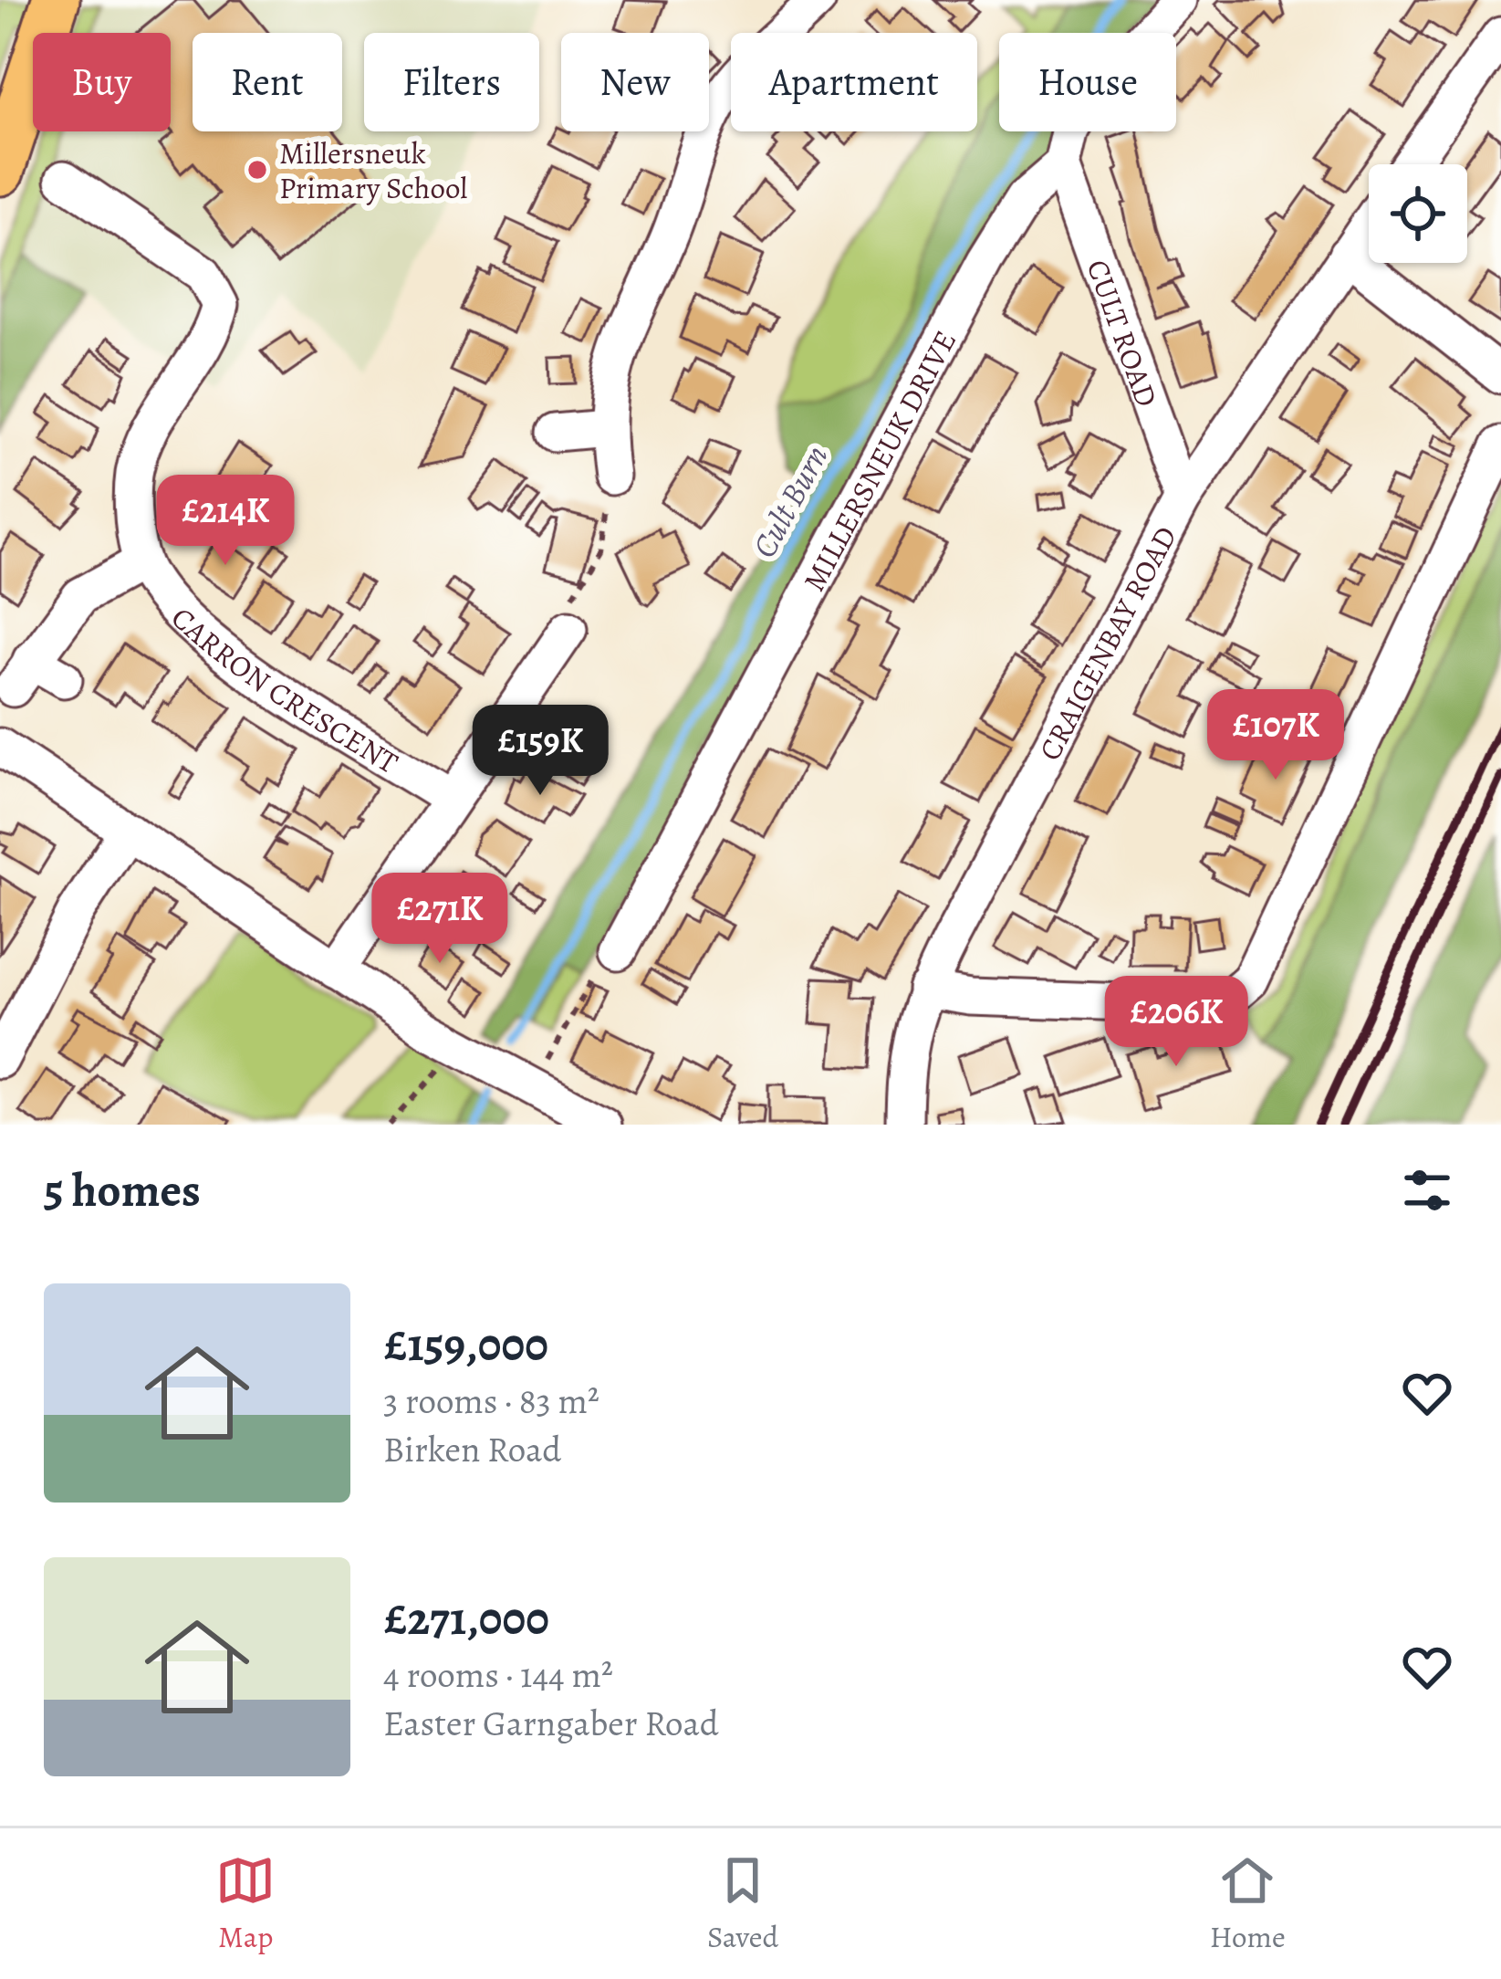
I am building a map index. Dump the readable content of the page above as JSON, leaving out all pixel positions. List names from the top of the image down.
{
  "streets": {
    "street": [
      "CULT ROAD",
      "MILLERSNEUK DRIVE",
      "CRAIGENBAY ROAD",
      "CARRON CRESCENT"
    ]
  },
  "crossings": [
    ["CULT ROAD", "MILLERSNEUK DRIVE"],
    ["CULT ROAD", "CRAIGENBAY ROAD"]
  ],
  "water": ["Cult Burn"],
  "places": ["Millersneuk Primary School"],
  "page": {
    "chip": [
      "Buy",
      "Rent",
      "Filters",
      "New",
      "Apartment",
      "House"
    ],
    "price": [
      "£214K",
      "£107K",
      "£159K",
      "£271K",
      "£206K"
    ],
    "heading": "5 homes",
    "list": [
      {
        "name": "£159,000",
        "note": "3 rooms · 83 m² · Birken Road"
      },
      {
        "name": "£271,000",
        "note": "4 rooms · 144 m² · Easter Garngaber Road"
      }
    ],
    "tabs": ["Map", "Saved", "Home"]
  }
}
